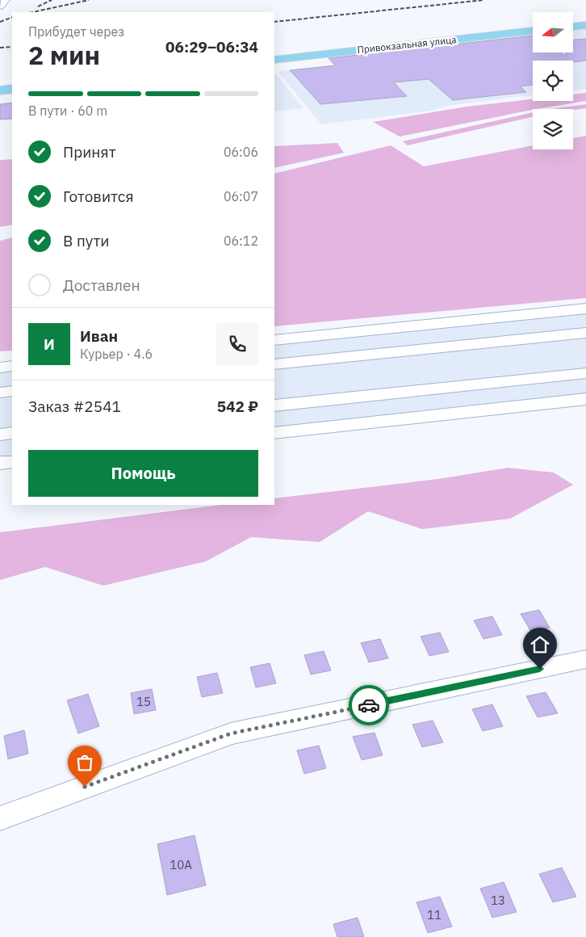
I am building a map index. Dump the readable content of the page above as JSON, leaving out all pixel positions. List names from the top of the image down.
{
  "streets": {
    "main road": ["Привокзальная улица"]
  },
  "house_numbers": [
    "15",
    "10А",
    "13",
    "11"
  ],
  "north": "left",
  "page": {
    "heading": ["2 мин", "Прибудет через", "06:29–06:34"],
    "panel": [
      "Иван",
      "Курьер · 4.6",
      "Заказ #2541",
      "542 ₽"
    ],
    "bar": "В пути · 60 m",
    "list": [
      ["Принят", "06:06"],
      ["Готовится", "06:07"],
      ["В пути", "06:12"],
      "Доставлен"
    ],
    "round": "И",
    "buttons": "Помощь"
  }
}
